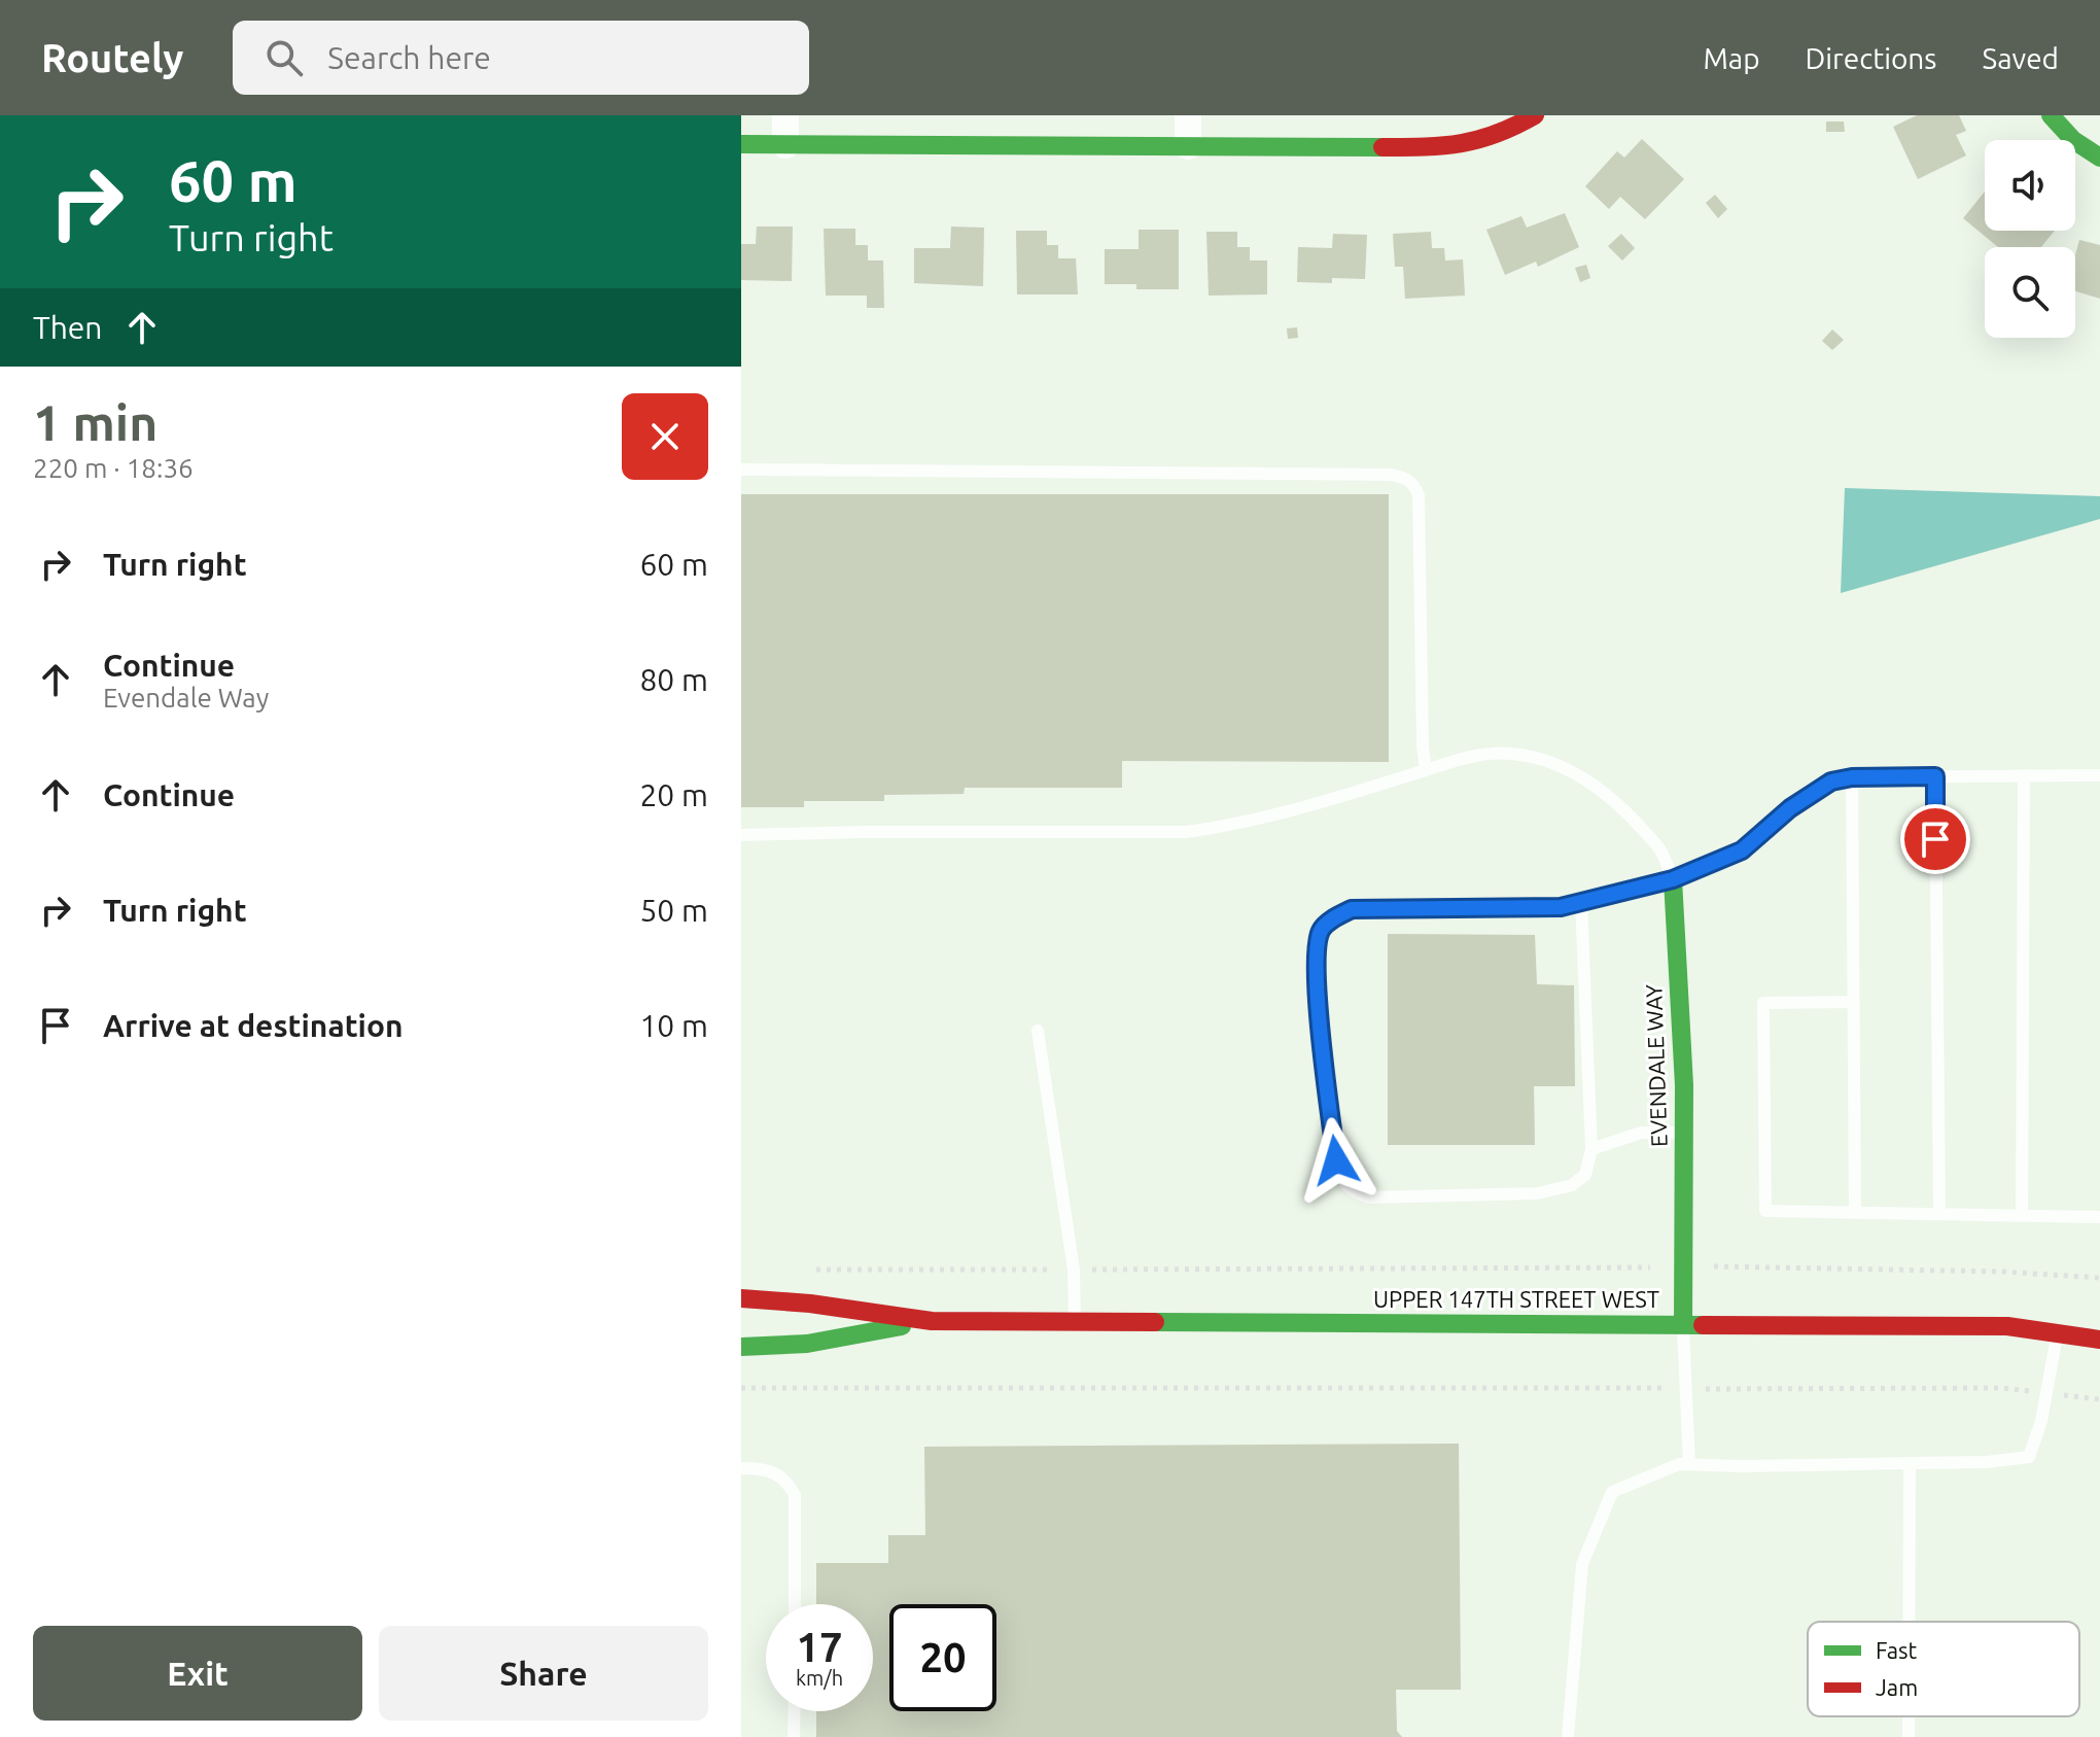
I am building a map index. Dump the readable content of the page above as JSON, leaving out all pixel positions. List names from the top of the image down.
{
  "streets": {
    "street": ["EVENDALE WAY", "UPPER 147TH STREET WEST"]
  },
  "crossings": [
    ["EVENDALE WAY", "UPPER 147TH STREET WEST"]
  ],
  "legend": ["Fast", "Jam"],
  "page": {
    "header": "Routely",
    "search": "Search here",
    "nav": ["Map", "Directions", "Saved"],
    "turn": ["60 m", "Turn right"],
    "then": "Then",
    "heading": ["1 min", "220 m · 18:36"],
    "list": [
      {
        "name": "Turn right",
        "value": "60 m"
      },
      {
        "name": "Continue",
        "note": "Evendale Way",
        "value": "80 m"
      },
      {
        "name": "Continue",
        "value": "20 m"
      },
      {
        "name": "Turn right",
        "value": "50 m"
      },
      {
        "name": "Arrive at destination",
        "value": "10 m"
      }
    ],
    "speed": "17 km/h",
    "limit": "20",
    "buttons": ["Exit", "Share"]
  }
}
